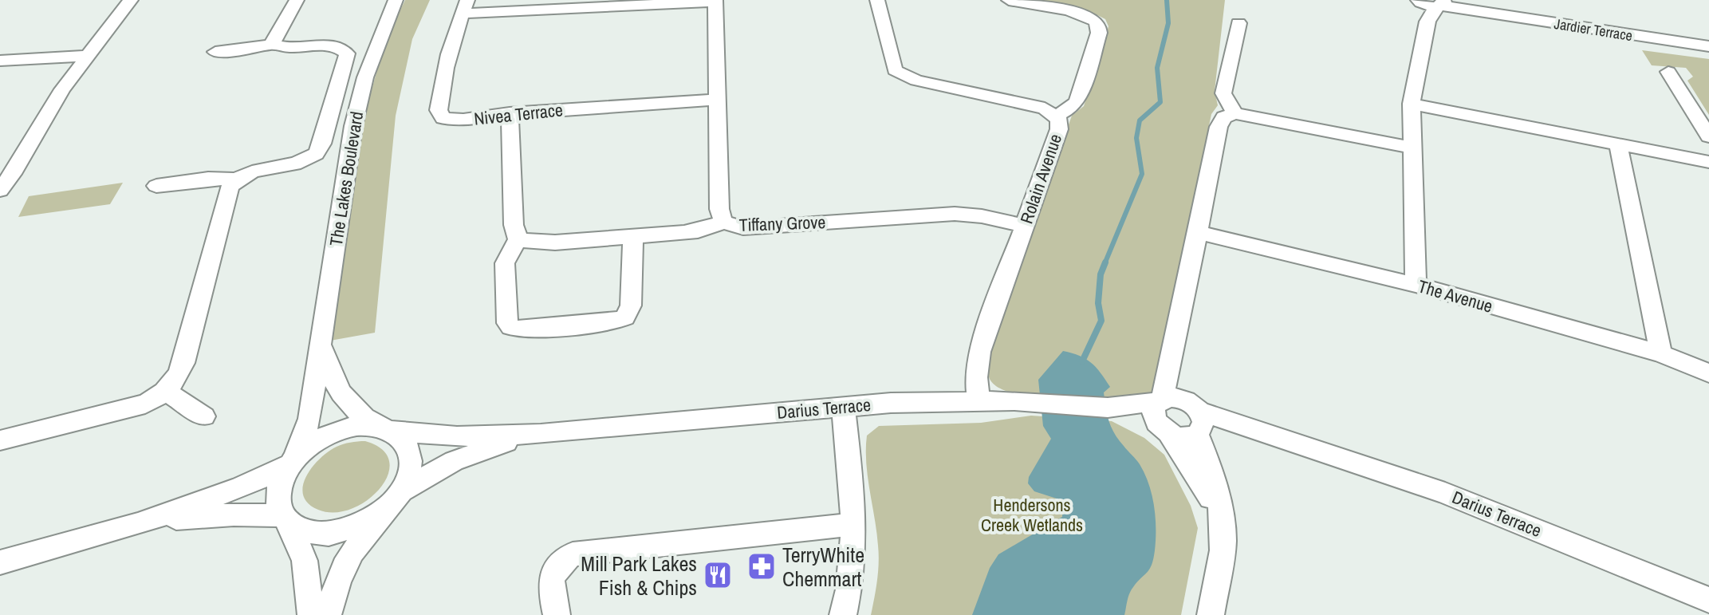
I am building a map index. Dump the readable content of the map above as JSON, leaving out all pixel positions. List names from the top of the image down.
{
  "streets": {
    "street": [
      "Jardier Terrace",
      "Nivea Terrace",
      "The Lakes Boulevard",
      "Rolain Avenue",
      "Tiffany Grove",
      "The Avenue",
      "Darius Terrace"
    ]
  },
  "crossings": [
    ["Nivea Terrace", "Tiffany Grove"],
    ["The Lakes Boulevard", "Darius Terrace"],
    ["Rolain Avenue", "Tiffany Grove"],
    ["Rolain Avenue", "Darius Terrace"]
  ],
  "parks": ["Hendersons Creek Wetlands"],
  "places": {
    "pharmacy": ["TerryWhite Chemmart"],
    "restaurant": ["Mill Park Lakes Fish & Chips"]
  }
}
